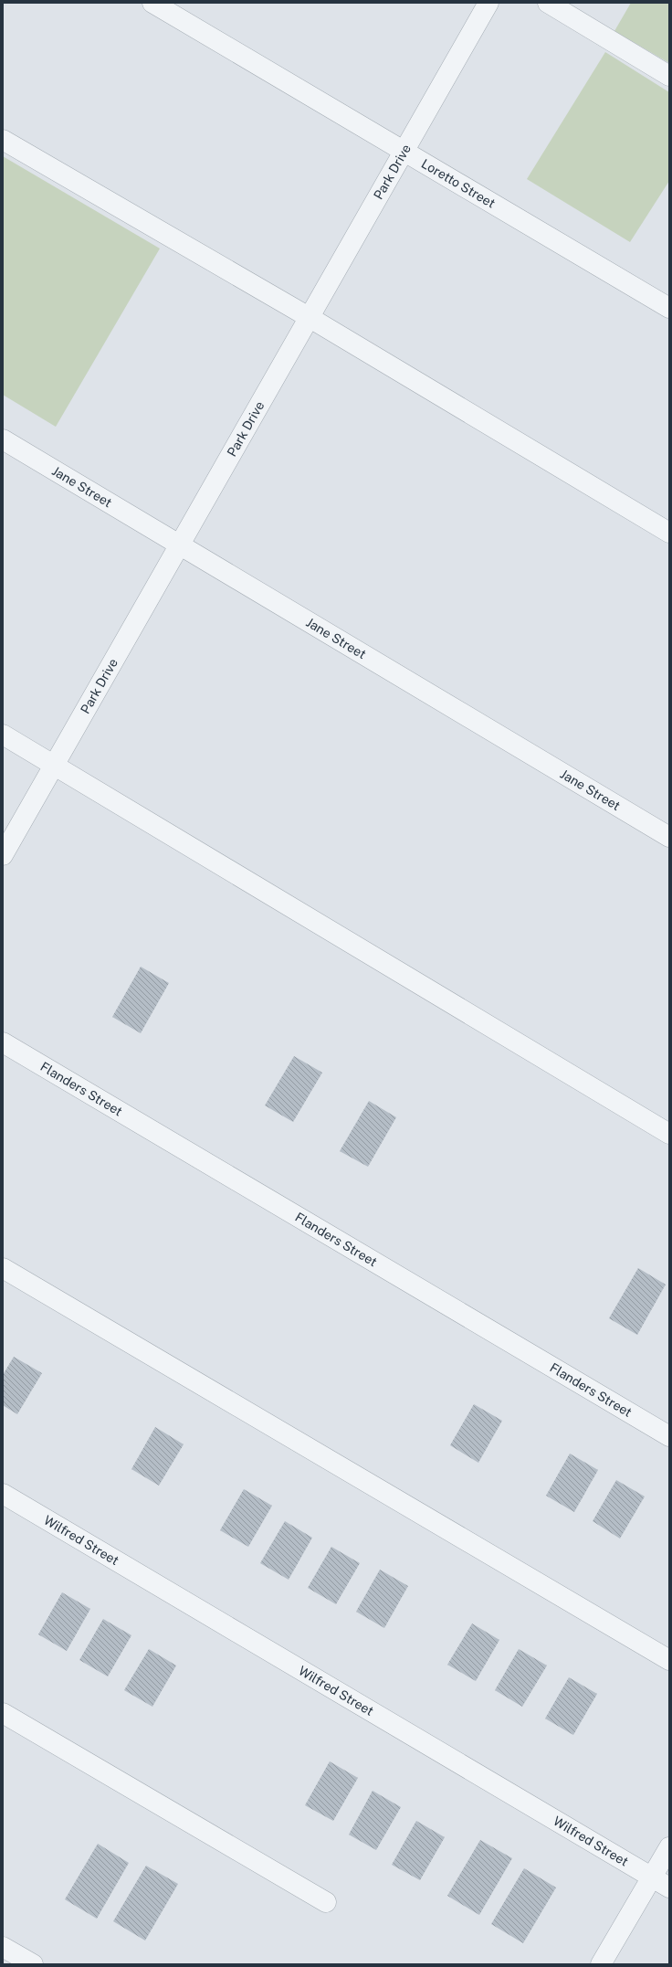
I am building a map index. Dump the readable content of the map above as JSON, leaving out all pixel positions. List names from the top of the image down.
{
  "streets": {
    "street": [
      "Park Drive",
      "Loretto Street",
      "Jane Street",
      "Flanders Street",
      "Wilfred Street"
    ]
  },
  "crossings": [
    ["Park Drive", "Loretto Street"],
    ["Park Drive", "Jane Street"]
  ]
}
